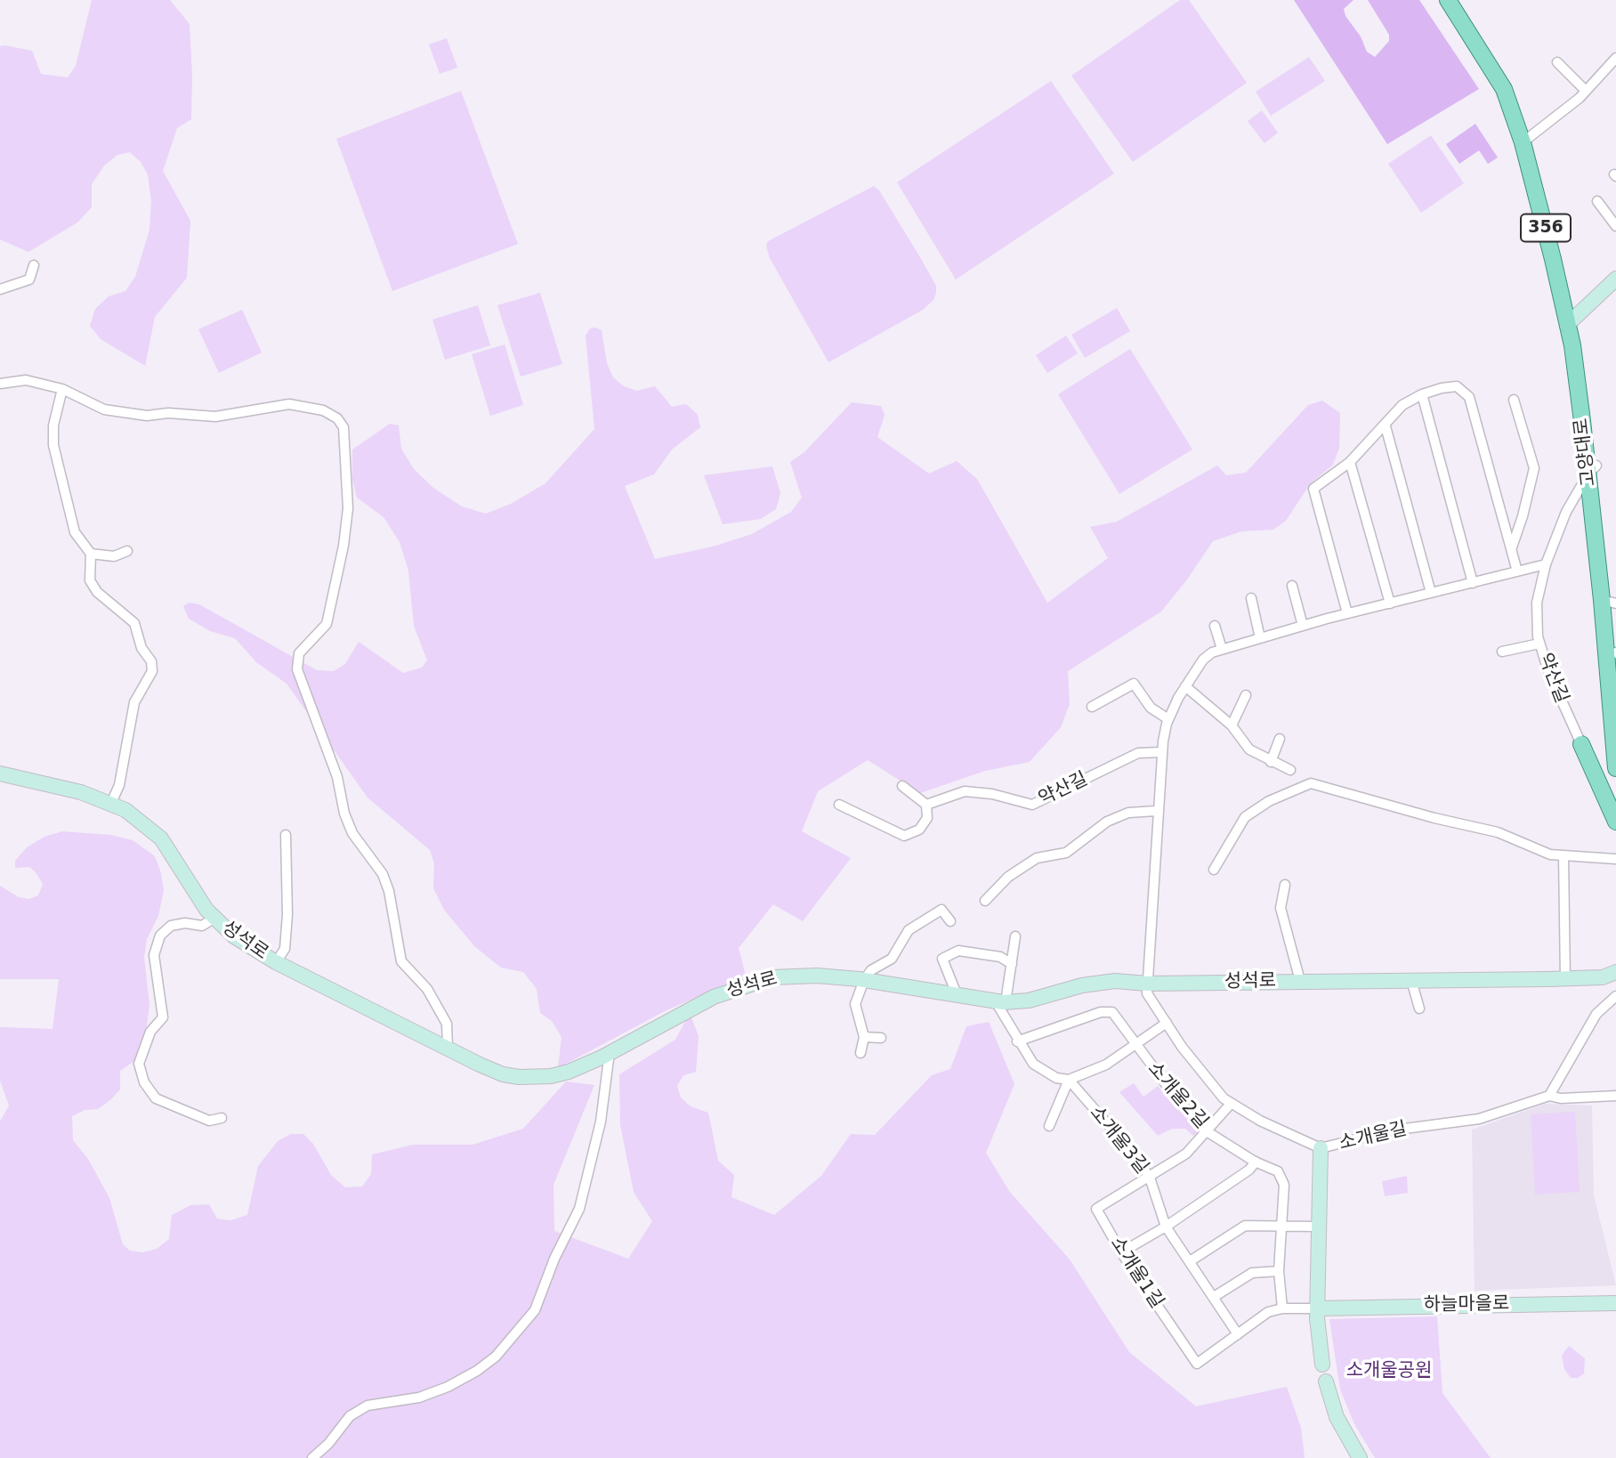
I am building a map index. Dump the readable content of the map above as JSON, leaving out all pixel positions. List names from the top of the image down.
{
  "streets": {
    "main road": ["356", "고양대로"],
    "street": [
      "약산길",
      "성석로",
      "소개울2길",
      "소개울길",
      "소개울3길",
      "소개울1길",
      "하늘마을로"
    ]
  },
  "crossings": [
    ["고양대로", "약산길"],
    ["성석로", "소개울길"],
    ["성석로", "소개울3길"],
    ["소개울2길", "소개울3길"],
    ["소개울2길", "소개울1길"],
    ["소개울길", "소개울1길"],
    ["소개울3길", "소개울1길"],
    ["소개울1길", "하늘마을로"]
  ],
  "parks": ["소개울공원"]
}
